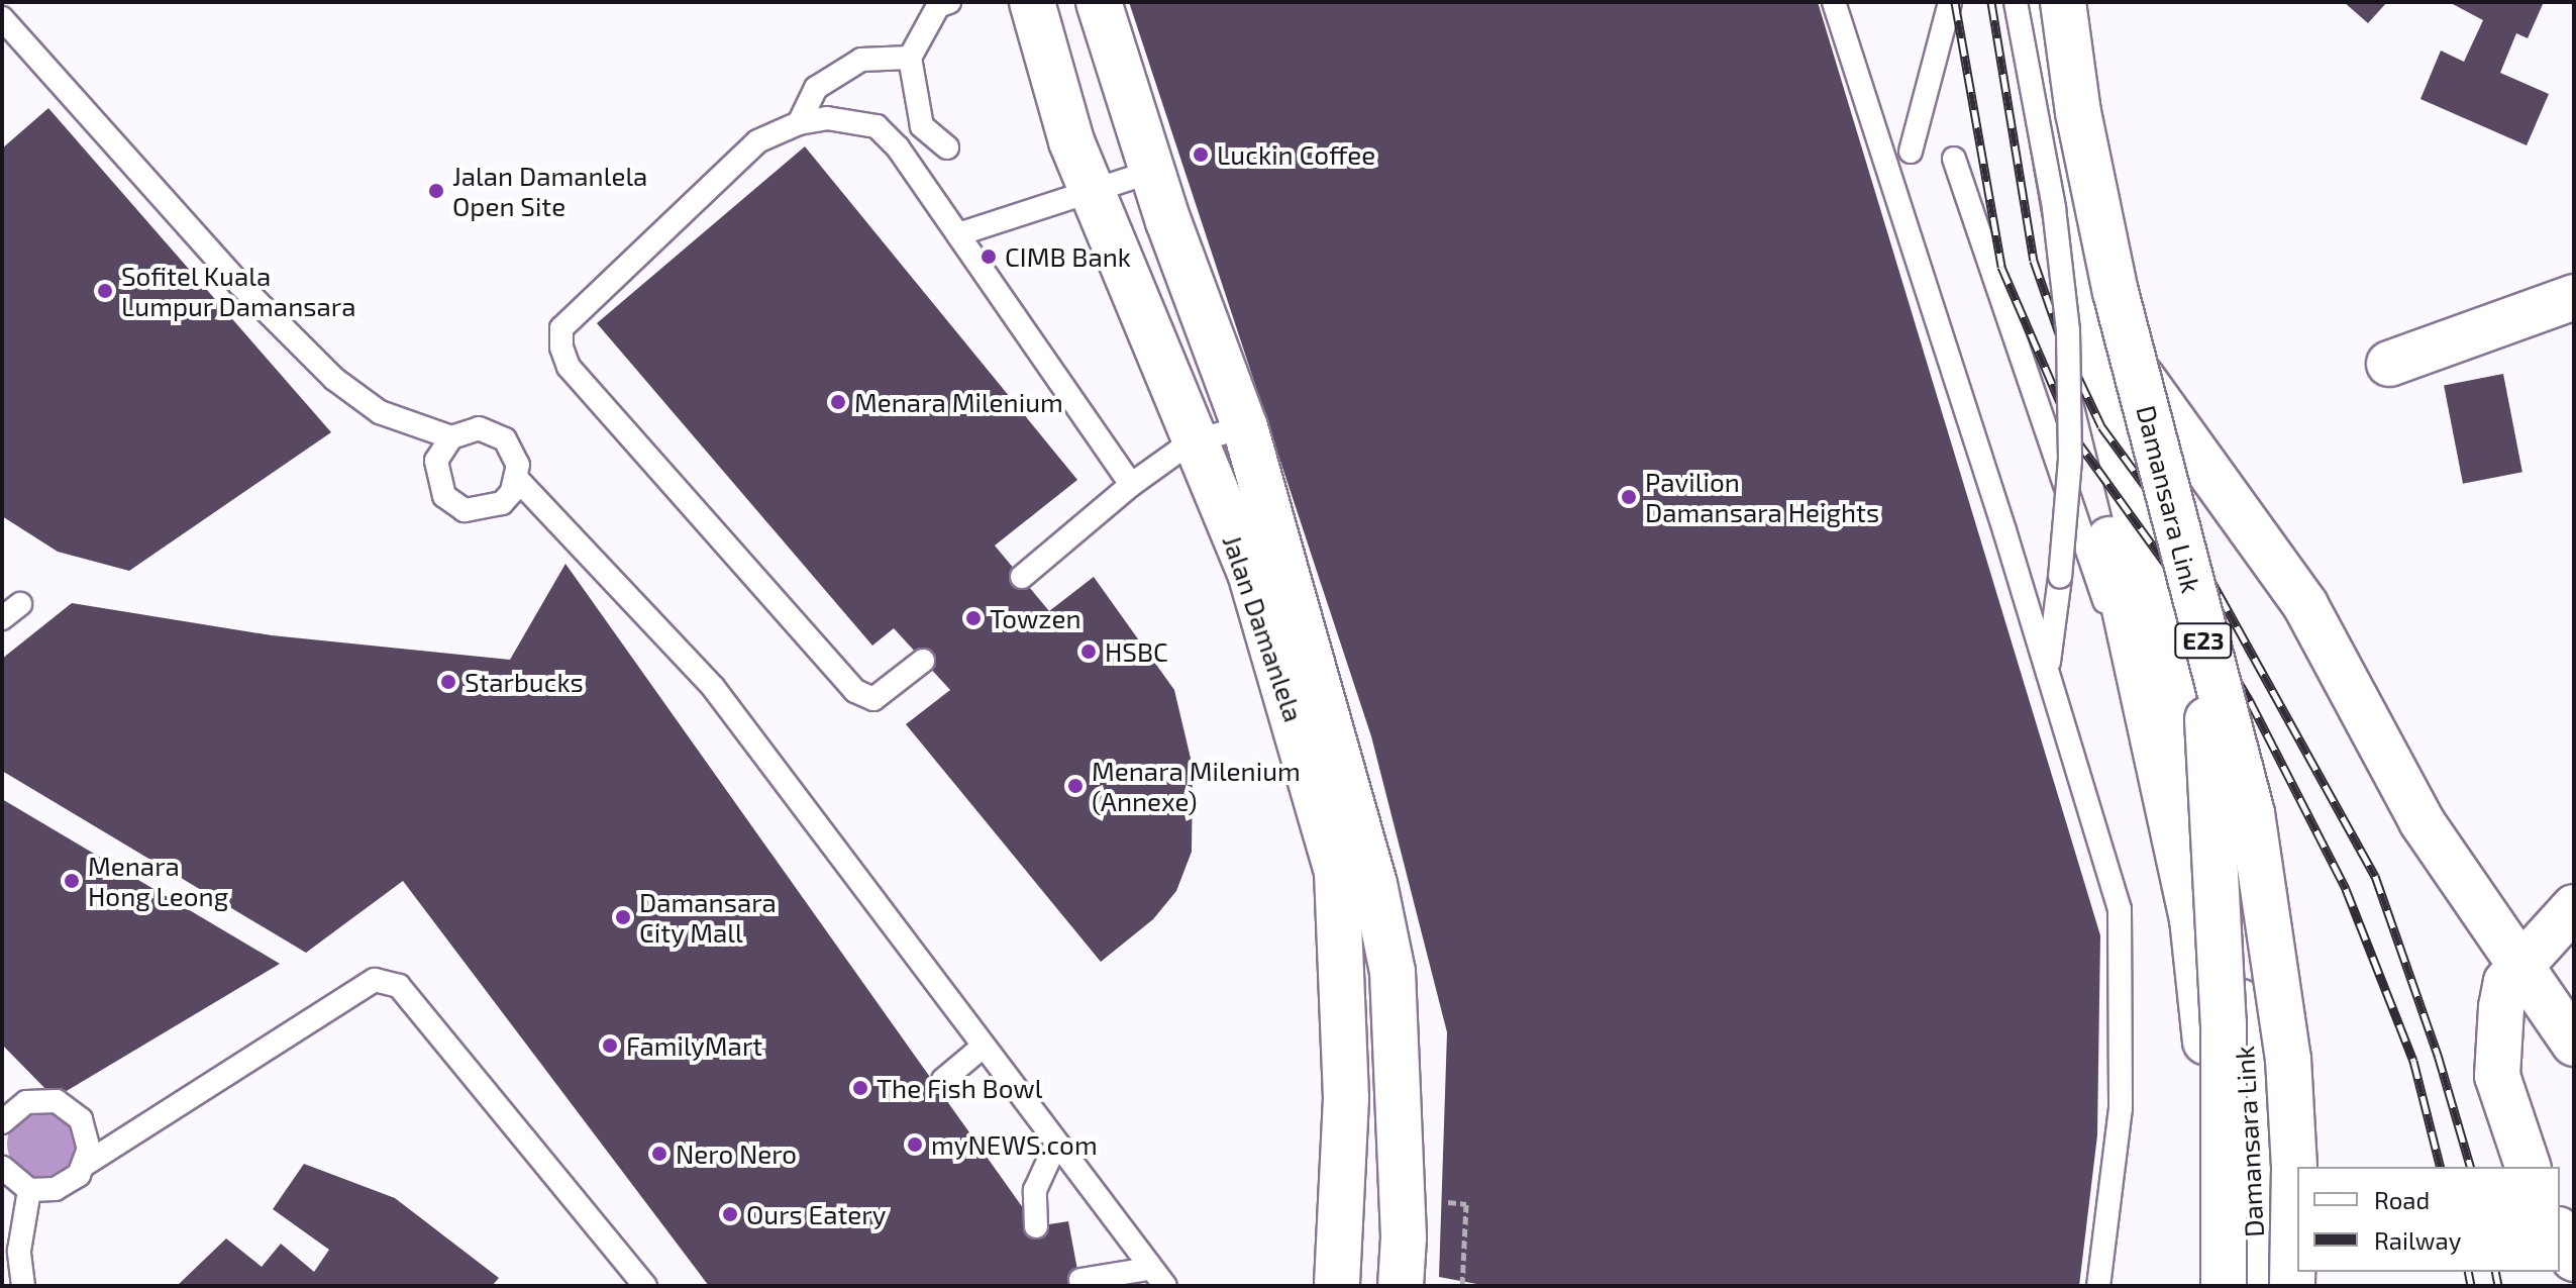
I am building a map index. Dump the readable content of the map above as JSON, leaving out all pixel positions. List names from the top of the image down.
{
  "streets": {
    "main road": ["Damansara Link", "Jalan Damanlela", "E23"]
  },
  "places": [
    "Luckin Coffee",
    "Jalan Damanlela Open Site",
    "CIMB Bank",
    "Sofitel Kuala Lumpur Damansara",
    "Menara Milenium",
    "Pavilion Damansara Heights",
    "Towzen",
    "HSBC",
    "Starbucks",
    "Menara Milenium (Annexe)",
    "Menara Hong Leong",
    "Damansara City Mall",
    "FamilyMart",
    "The Fish Bowl",
    "myNEWS.com",
    "Nero Nero",
    "Ours Eatery"
  ],
  "legend": ["Road", "Railway"]
}
